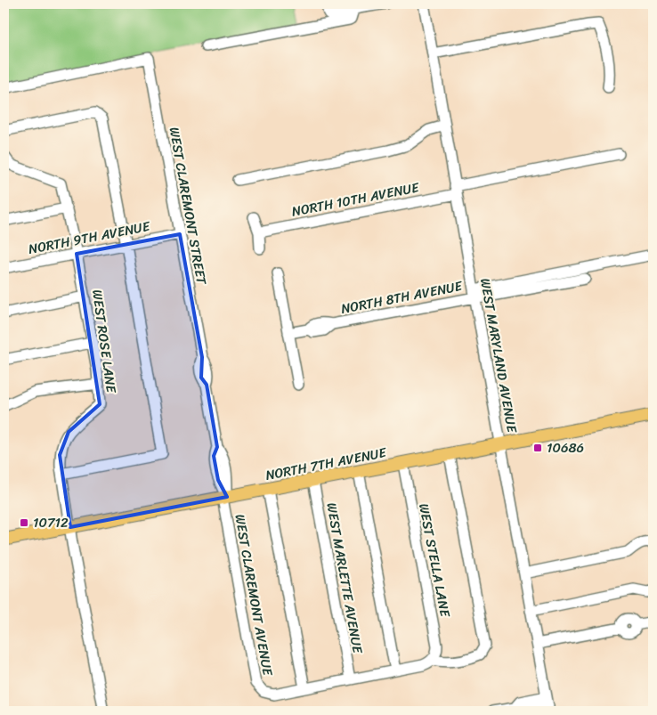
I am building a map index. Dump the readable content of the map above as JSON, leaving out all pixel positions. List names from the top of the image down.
{
  "streets": {
    "main road": ["NORTH 7TH AVENUE"],
    "street": [
      "NORTH 10TH AVENUE",
      "WEST CLAREMONT STREET",
      "NORTH 9TH AVENUE",
      "NORTH 8TH AVENUE",
      "WEST ROSE LANE",
      "WEST MARYLAND AVENUE",
      "WEST STELLA LANE",
      "WEST MARLETTE AVENUE",
      "WEST CLAREMONT AVENUE"
    ]
  },
  "crossings": [
    ["NORTH 10TH AVENUE", "WEST MARYLAND AVENUE"],
    ["WEST CLAREMONT STREET", "NORTH 9TH AVENUE"],
    ["WEST CLAREMONT STREET", "NORTH 7TH AVENUE"],
    ["WEST CLAREMONT STREET", "WEST CLAREMONT AVENUE"],
    ["NORTH 9TH AVENUE", "WEST ROSE LANE"],
    ["NORTH 8TH AVENUE", "WEST MARYLAND AVENUE"],
    ["WEST ROSE LANE", "NORTH 7TH AVENUE"],
    ["WEST MARYLAND AVENUE", "NORTH 7TH AVENUE"],
    ["NORTH 7TH AVENUE", "WEST STELLA LANE"],
    ["NORTH 7TH AVENUE", "WEST MARLETTE AVENUE"],
    ["NORTH 7TH AVENUE", "WEST CLAREMONT AVENUE"]
  ],
  "places": {
    "transit": ["10686", "10712"]
  }
}
